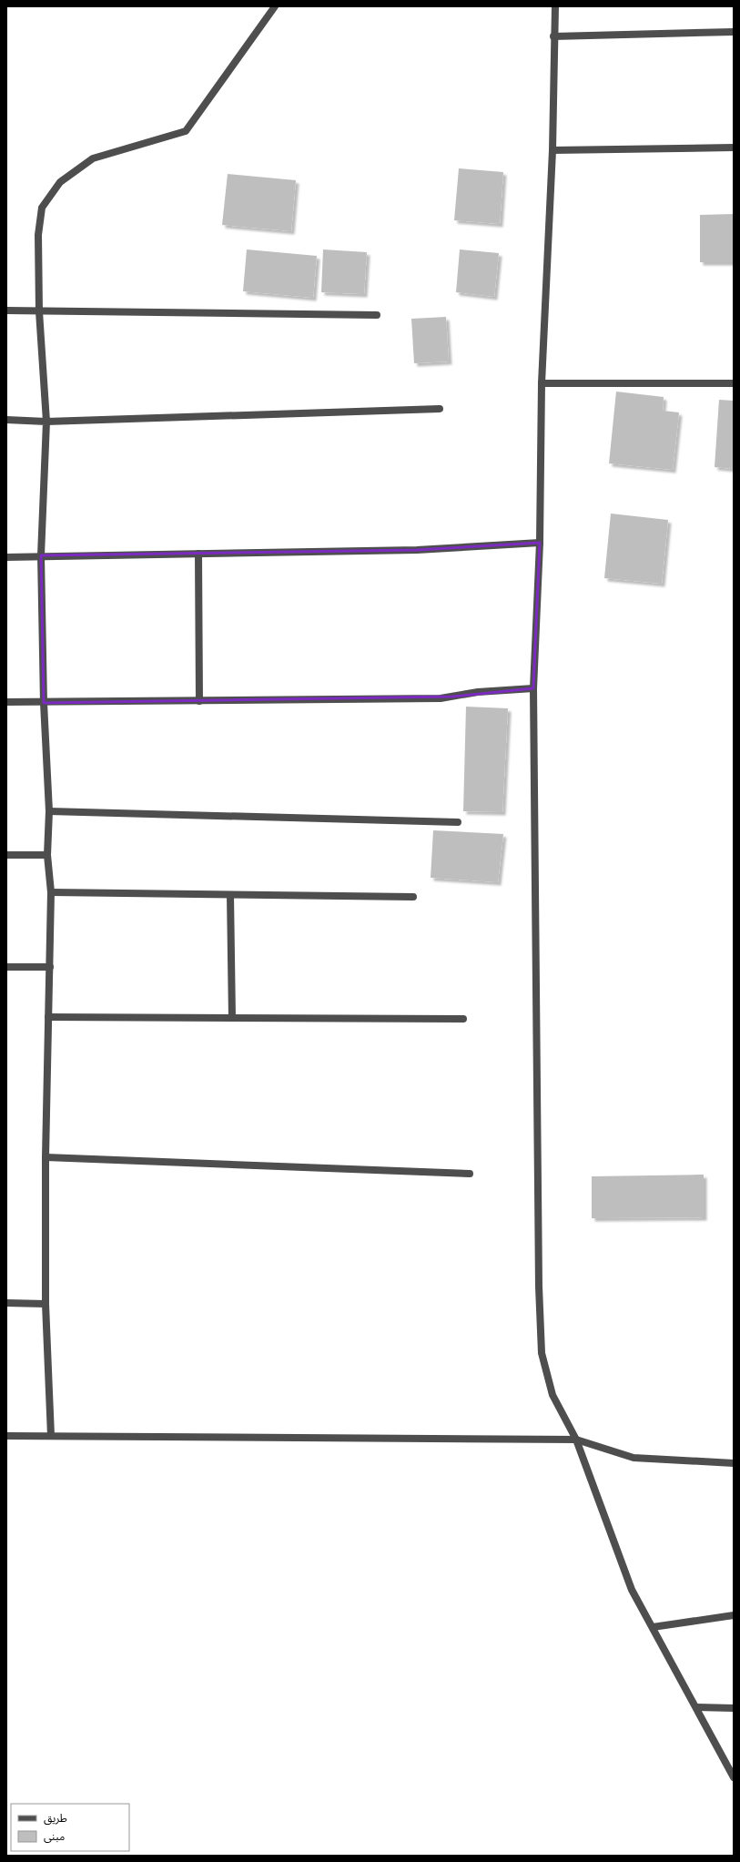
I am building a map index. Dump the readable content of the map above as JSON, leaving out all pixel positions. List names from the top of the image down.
{
  "legend": ["طريق", "مبنى"]
}
